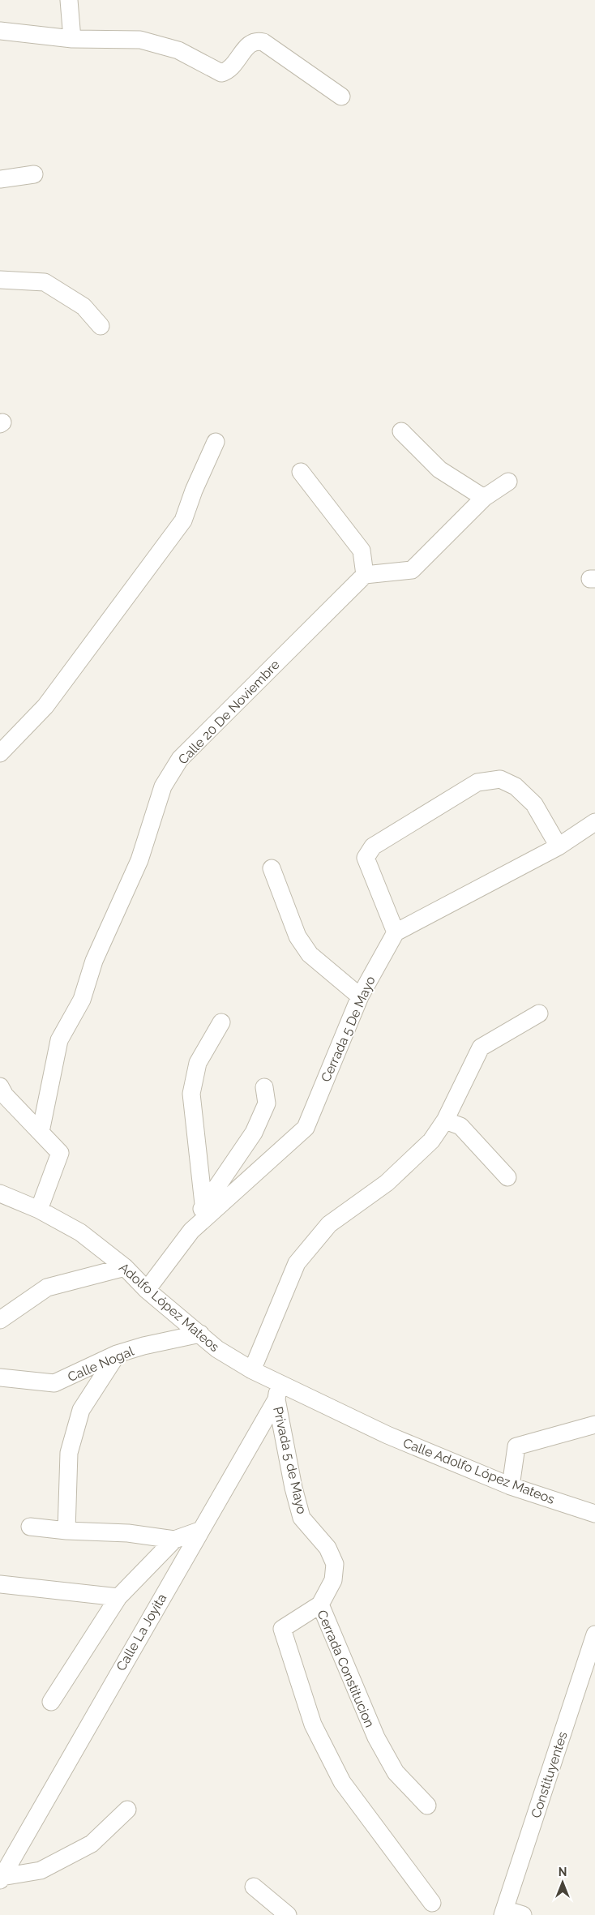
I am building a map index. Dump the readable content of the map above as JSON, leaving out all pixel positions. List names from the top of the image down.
{
  "streets": {
    "street": [
      "Calle 20 De Noviembre",
      "Cerrada 5 De Mayo",
      "Adolfo López Mateos",
      "Calle Nogal",
      "Privada 5 de Mayo",
      "Calle Adolfo López Mateos",
      "Calle La Joyita",
      "Cerrada Constitucion",
      "Constituyentes"
    ]
  },
  "crossings": [
    ["Cerrada 5 De Mayo", "Adolfo López Mateos"],
    ["Adolfo López Mateos", "Calle Nogal"],
    ["Adolfo López Mateos", "Privada 5 de Mayo"],
    ["Adolfo López Mateos", "Calle Adolfo López Mateos"],
    ["Adolfo López Mateos", "Calle La Joyita"],
    ["Privada 5 de Mayo", "Calle La Joyita"],
    ["Privada 5 de Mayo", "Cerrada Constitucion"]
  ],
  "north": "top"
}
